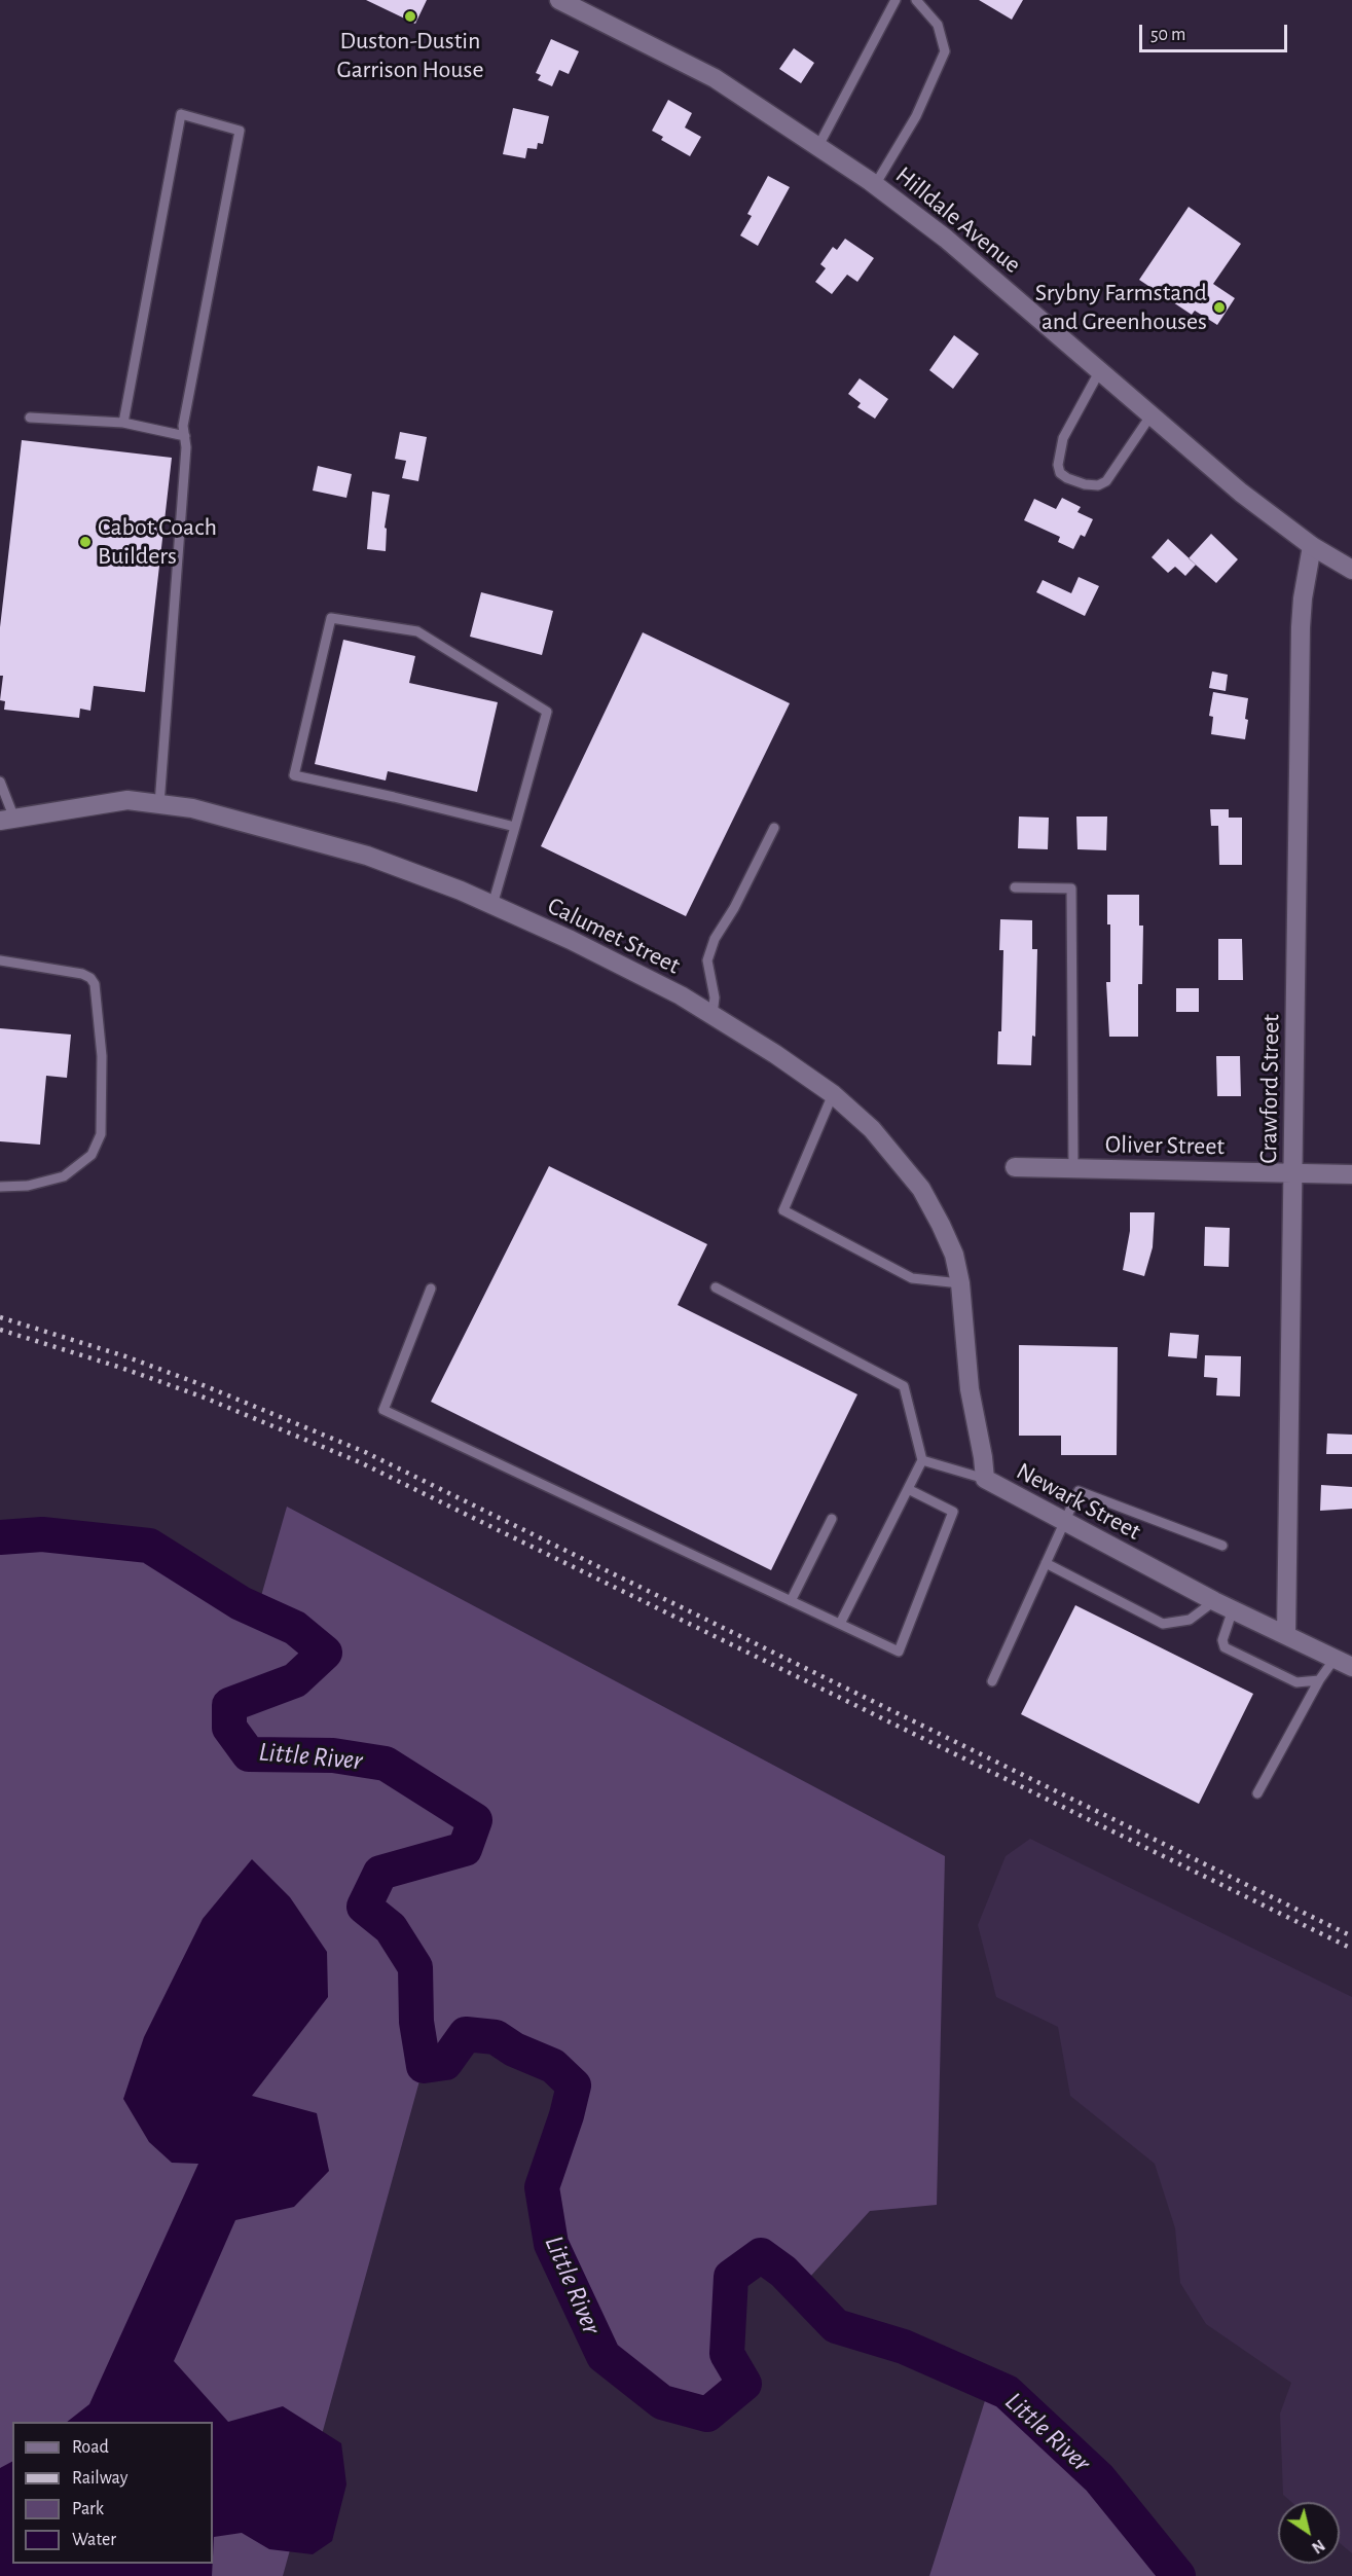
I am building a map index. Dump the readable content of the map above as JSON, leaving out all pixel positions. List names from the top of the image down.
{
  "streets": {
    "street": [
      "Hilldale Avenue",
      "Calumet Street",
      "Crawford Street",
      "Oliver Street",
      "Newark Street"
    ]
  },
  "crossings": [
    ["Hilldale Avenue", "Crawford Street"],
    ["Calumet Street", "Newark Street"],
    ["Crawford Street", "Oliver Street"],
    ["Crawford Street", "Newark Street"]
  ],
  "water": ["Little River"],
  "places": ["Duston-Dustin Garrison House", "Srybny Farmstand and Greenhouses", "Cabot Coach Builders"],
  "legend": [
    "Road",
    "Railway",
    "Park",
    "Water"
  ],
  "scale_bar": "50 m",
  "north": "bottom right"
}
